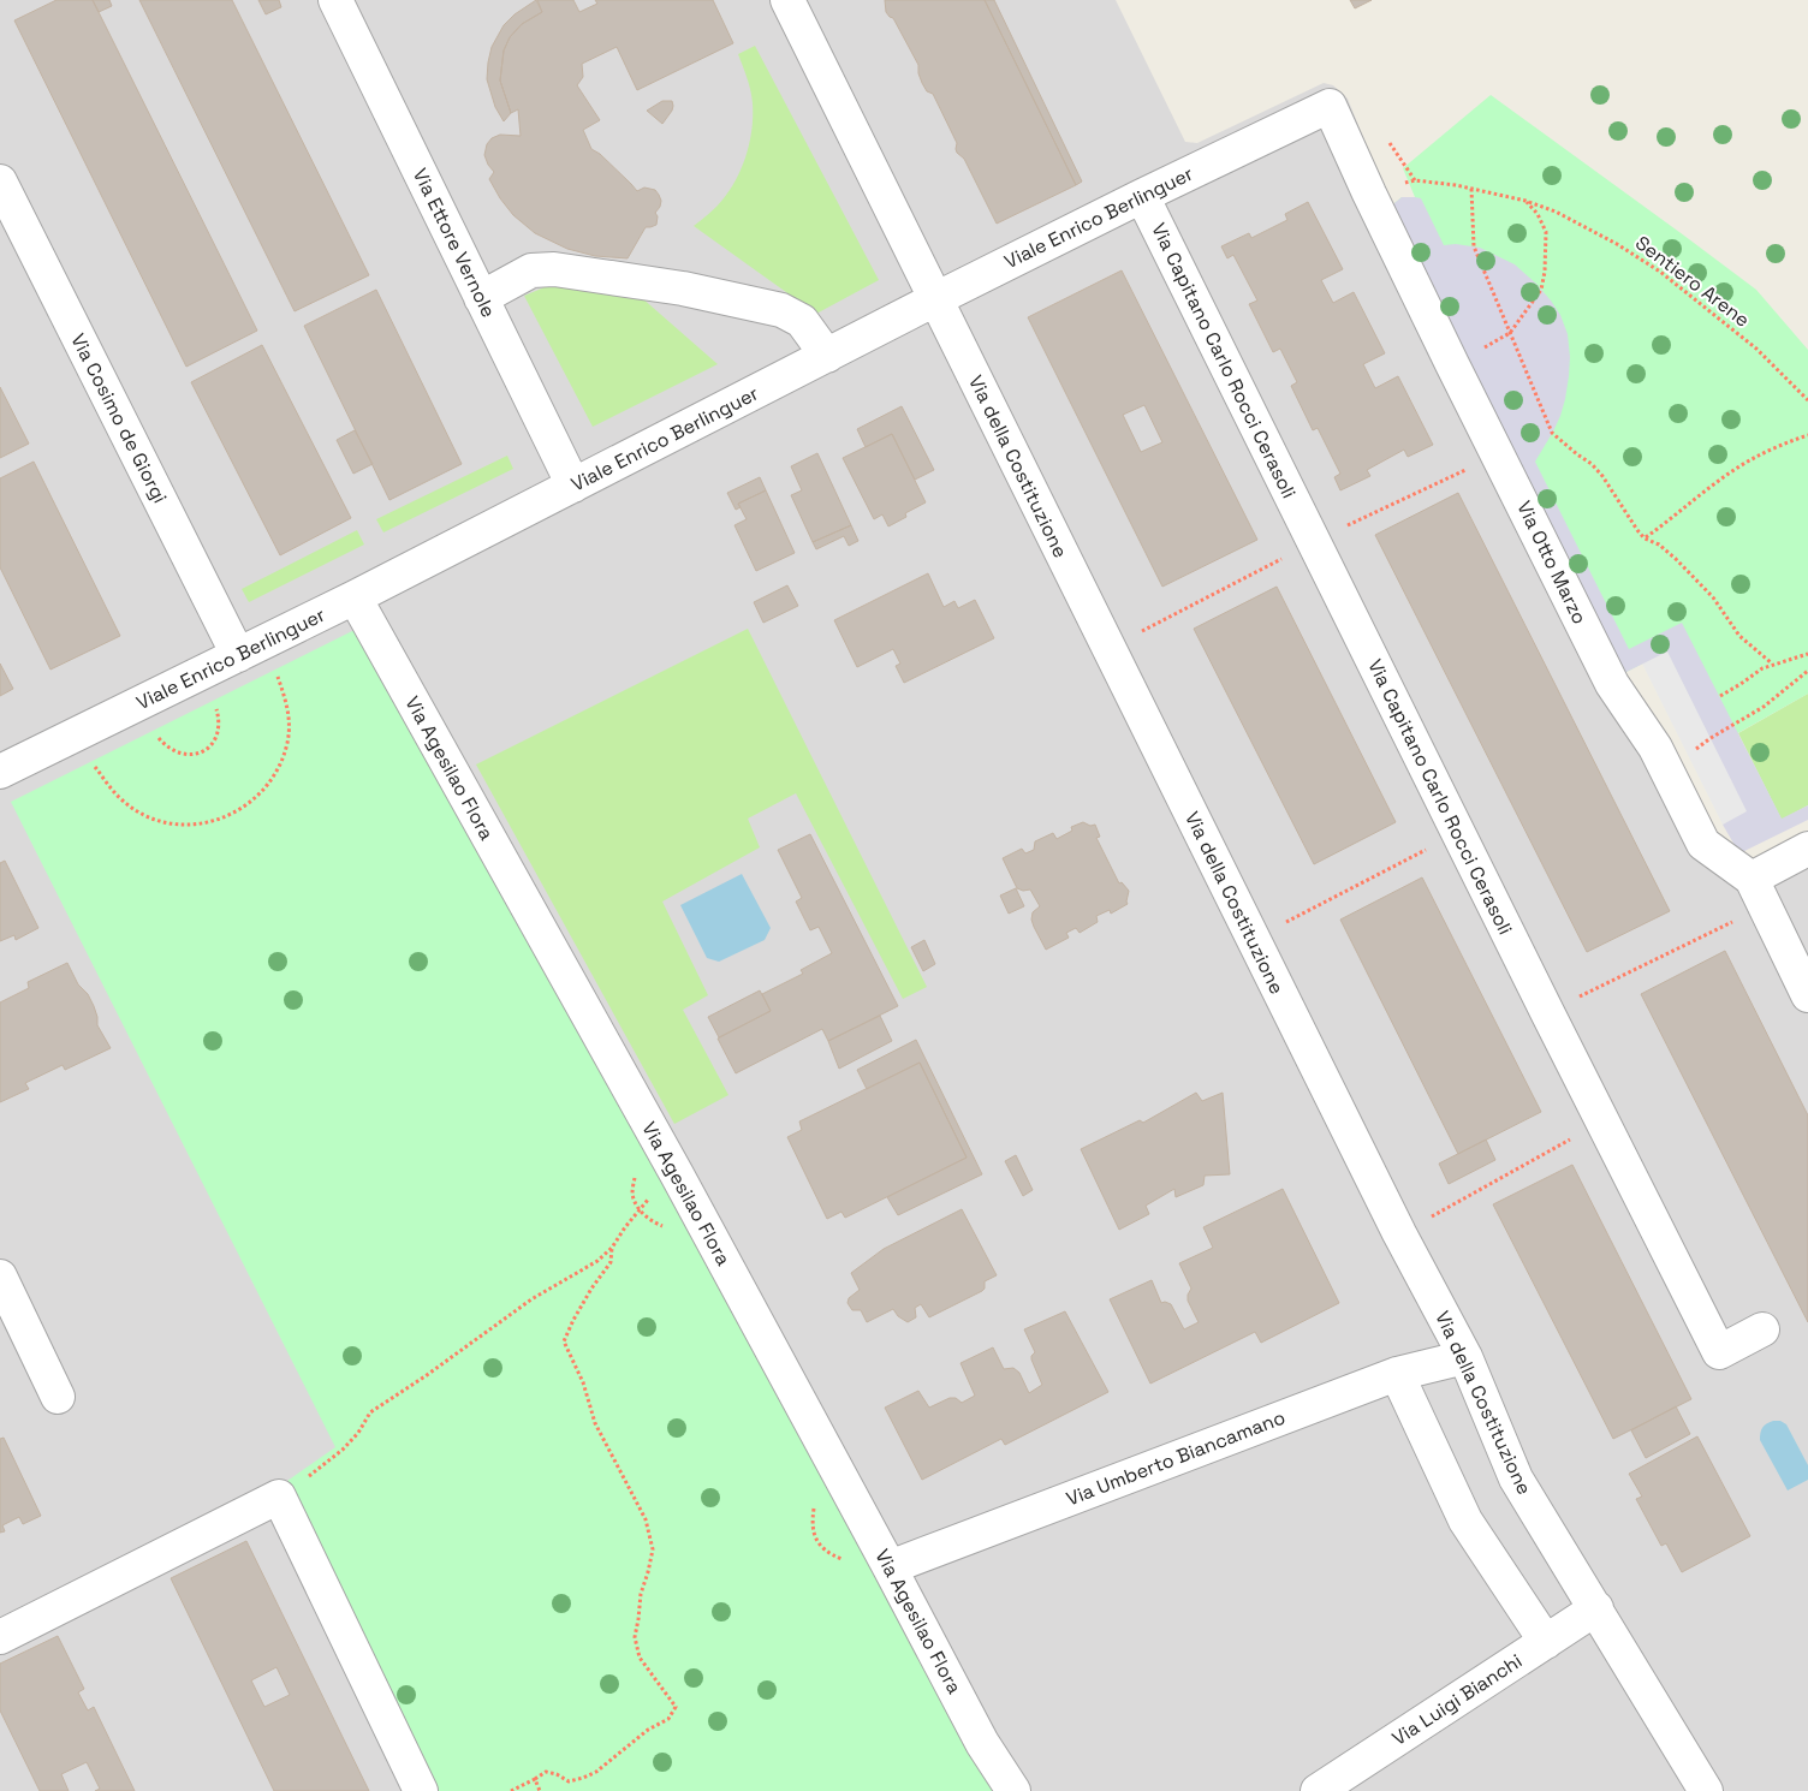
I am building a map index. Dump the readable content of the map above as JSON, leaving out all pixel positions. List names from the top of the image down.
{
  "streets": {
    "street": [
      "Viale Enrico Berlinguer",
      "Via Ettore Vernole",
      "Via Capitano Carlo Rocci Cerasoli",
      "Via Cosimo de Giorgi",
      "Via della Costituzione",
      "Via Otto Marzo",
      "Via Agesilao Flora",
      "Via Umberto Biancamano",
      "Via Luigi Bianchi"
    ],
    "path": ["Sentiero Arene"]
  },
  "crossings": [
    ["Viale Enrico Berlinguer", "Via Ettore Vernole"],
    ["Viale Enrico Berlinguer", "Via Capitano Carlo Rocci Cerasoli"],
    ["Viale Enrico Berlinguer", "Via Cosimo de Giorgi"],
    ["Viale Enrico Berlinguer", "Via della Costituzione"],
    ["Viale Enrico Berlinguer", "Via Otto Marzo"],
    ["Viale Enrico Berlinguer", "Via Agesilao Flora"],
    ["Sentiero Arene", "Via Otto Marzo"],
    ["Via della Costituzione", "Via Umberto Biancamano"],
    ["Via della Costituzione", "Via Luigi Bianchi"],
    ["Via Agesilao Flora", "Via Umberto Biancamano"]
  ]
}
